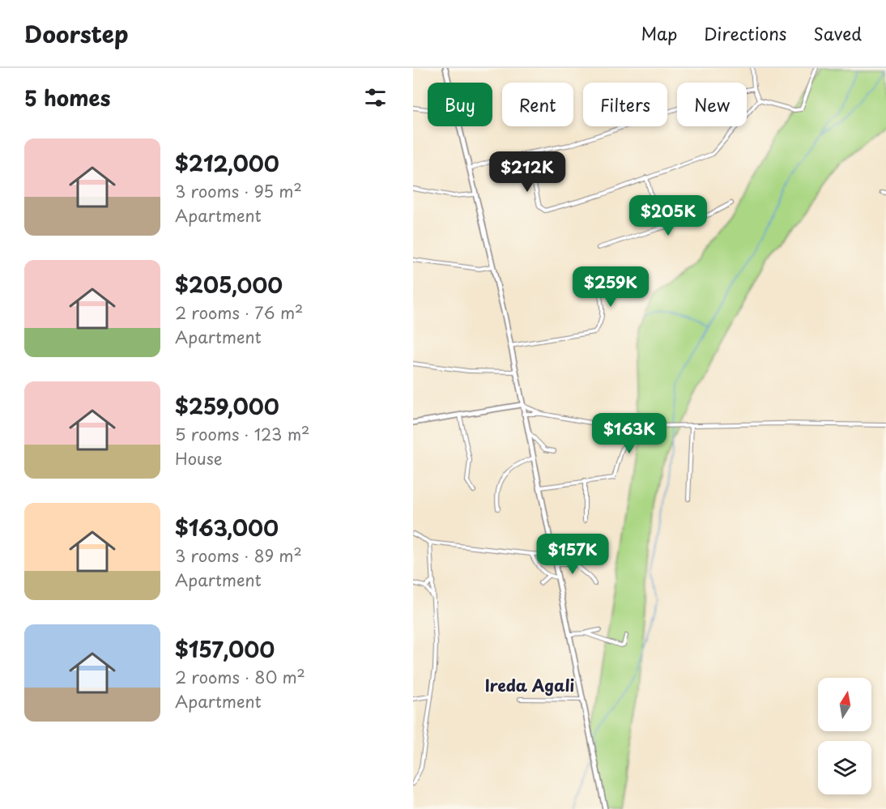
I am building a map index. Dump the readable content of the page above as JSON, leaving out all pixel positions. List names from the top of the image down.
{
  "districts": ["Ireda Agali"],
  "north": "top",
  "page": {
    "header": "Doorstep",
    "nav": ["Map", "Directions", "Saved"],
    "heading": "5 homes",
    "chip": [
      "Buy",
      "Rent",
      "Filters",
      "New"
    ],
    "list": [
      {
        "name": "$212,000",
        "note": "3 rooms · 95 m² · Apartment"
      },
      {
        "name": "$205,000",
        "note": "2 rooms · 76 m² · Apartment"
      },
      {
        "name": "$259,000",
        "note": "5 rooms · 123 m² · House"
      },
      {
        "name": "$163,000",
        "note": "3 rooms · 89 m² · Apartment"
      },
      {
        "name": "$157,000",
        "note": "2 rooms · 80 m² · Apartment"
      }
    ],
    "price": [
      "$212K",
      "$205K",
      "$259K",
      "$163K",
      "$157K"
    ]
  }
}
